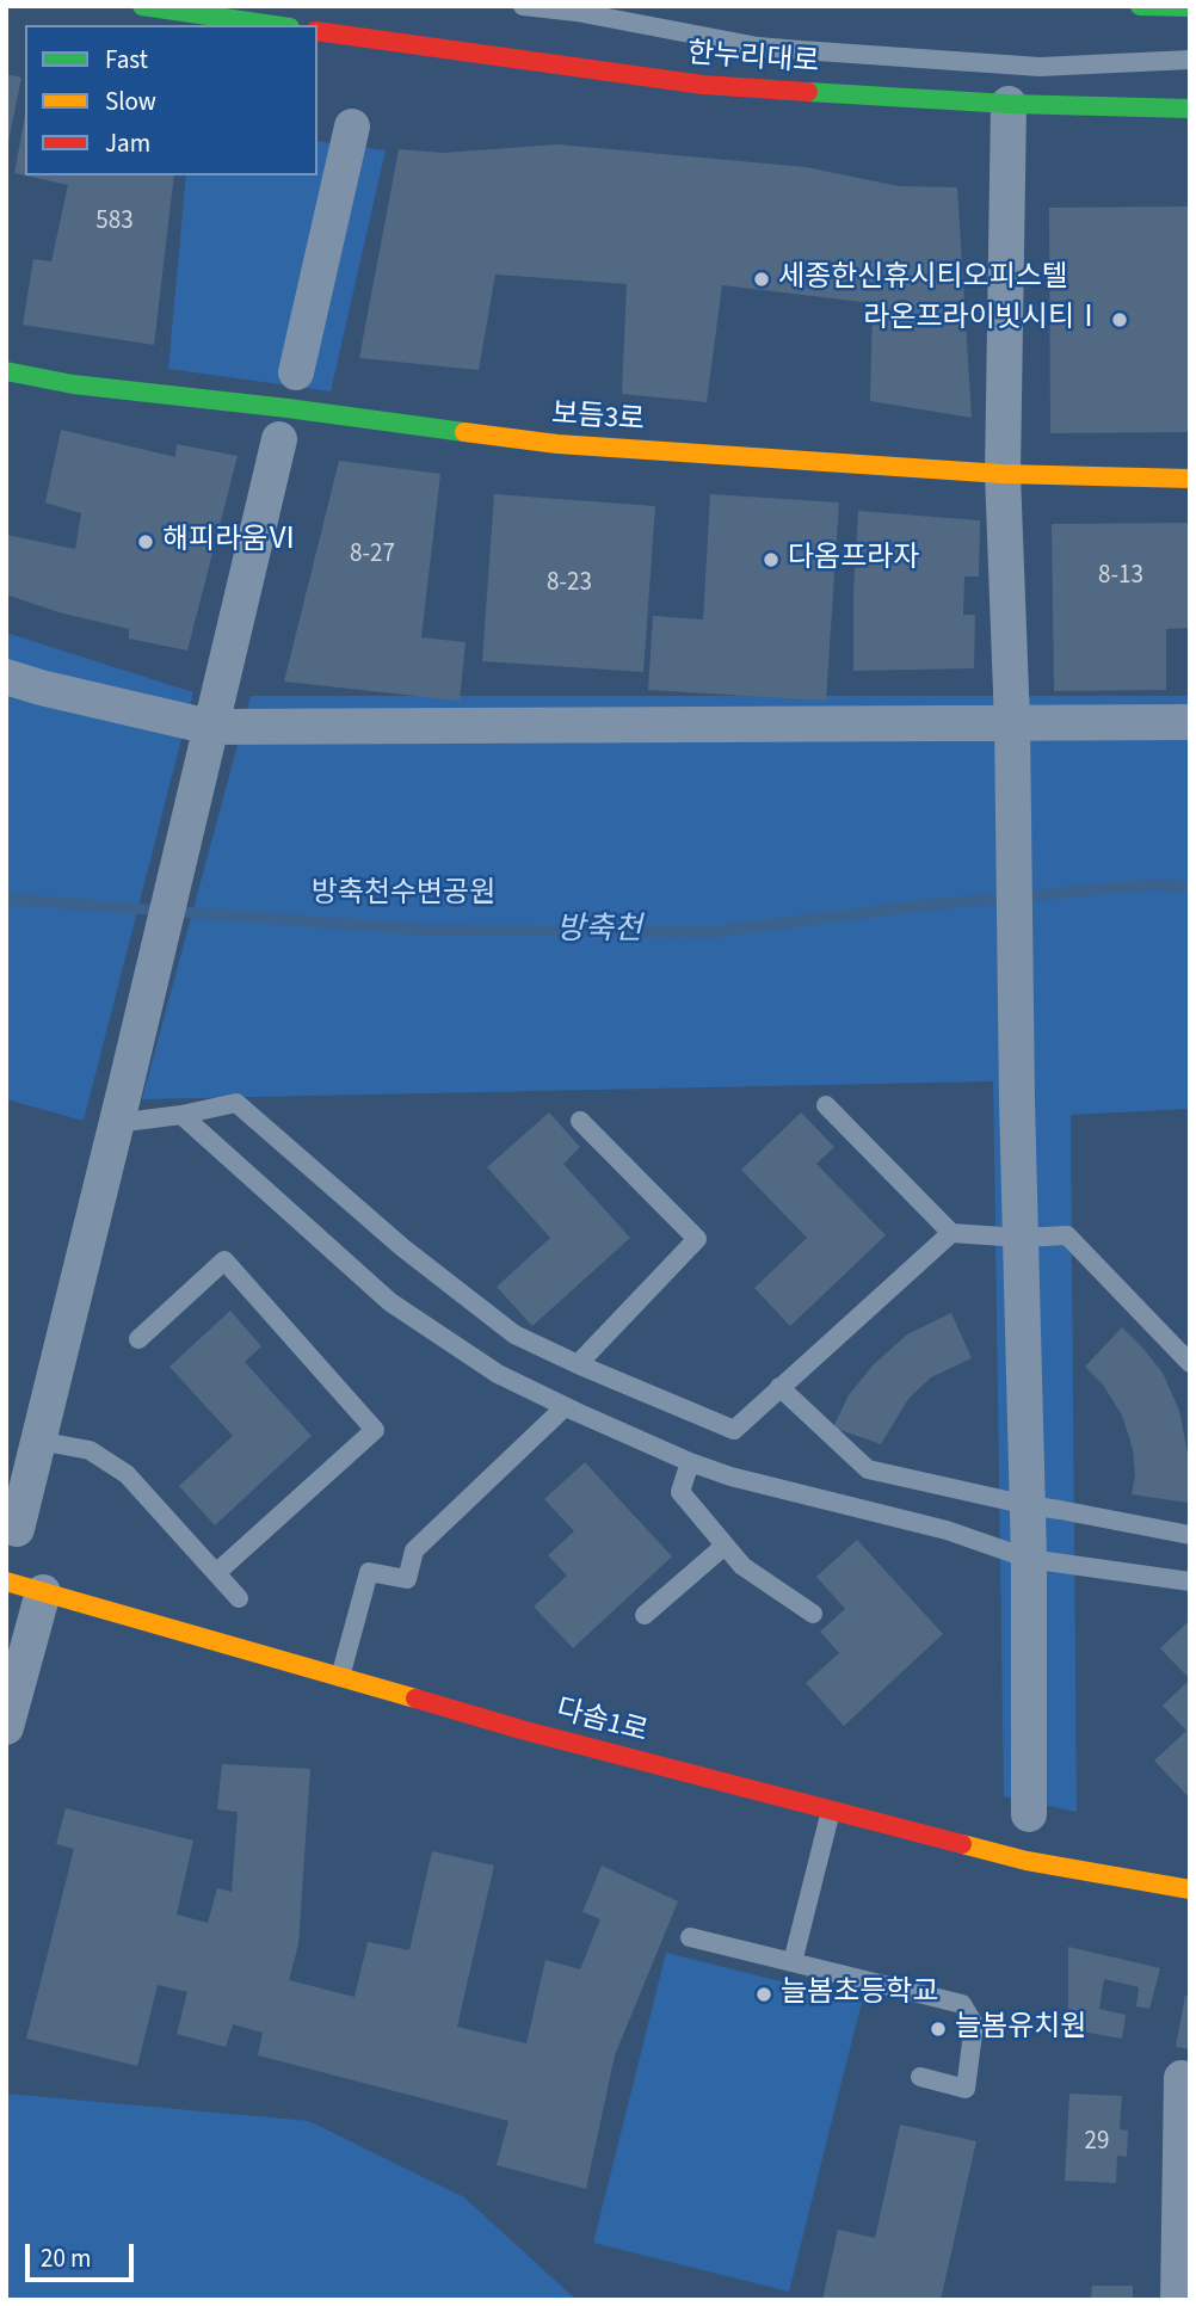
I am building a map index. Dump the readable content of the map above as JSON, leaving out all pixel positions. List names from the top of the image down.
{
  "streets": {
    "street": ["한누리대로", "보듬3로", "다솜1로"]
  },
  "water": ["방축천"],
  "parks": ["방축천수변공원"],
  "places": [
    "세종한신휴시티오피스텔",
    "라온프라이빗시티Ⅰ",
    "해피라움Ⅵ",
    "다옴프라자",
    "늘봄초등학교",
    "늘봄유치원"
  ],
  "house_numbers": [
    "583",
    "8-27",
    "8-13",
    "8-23",
    "29"
  ],
  "legend": ["Fast", "Slow", "Jam"],
  "scale_bar": "20 m"
}
